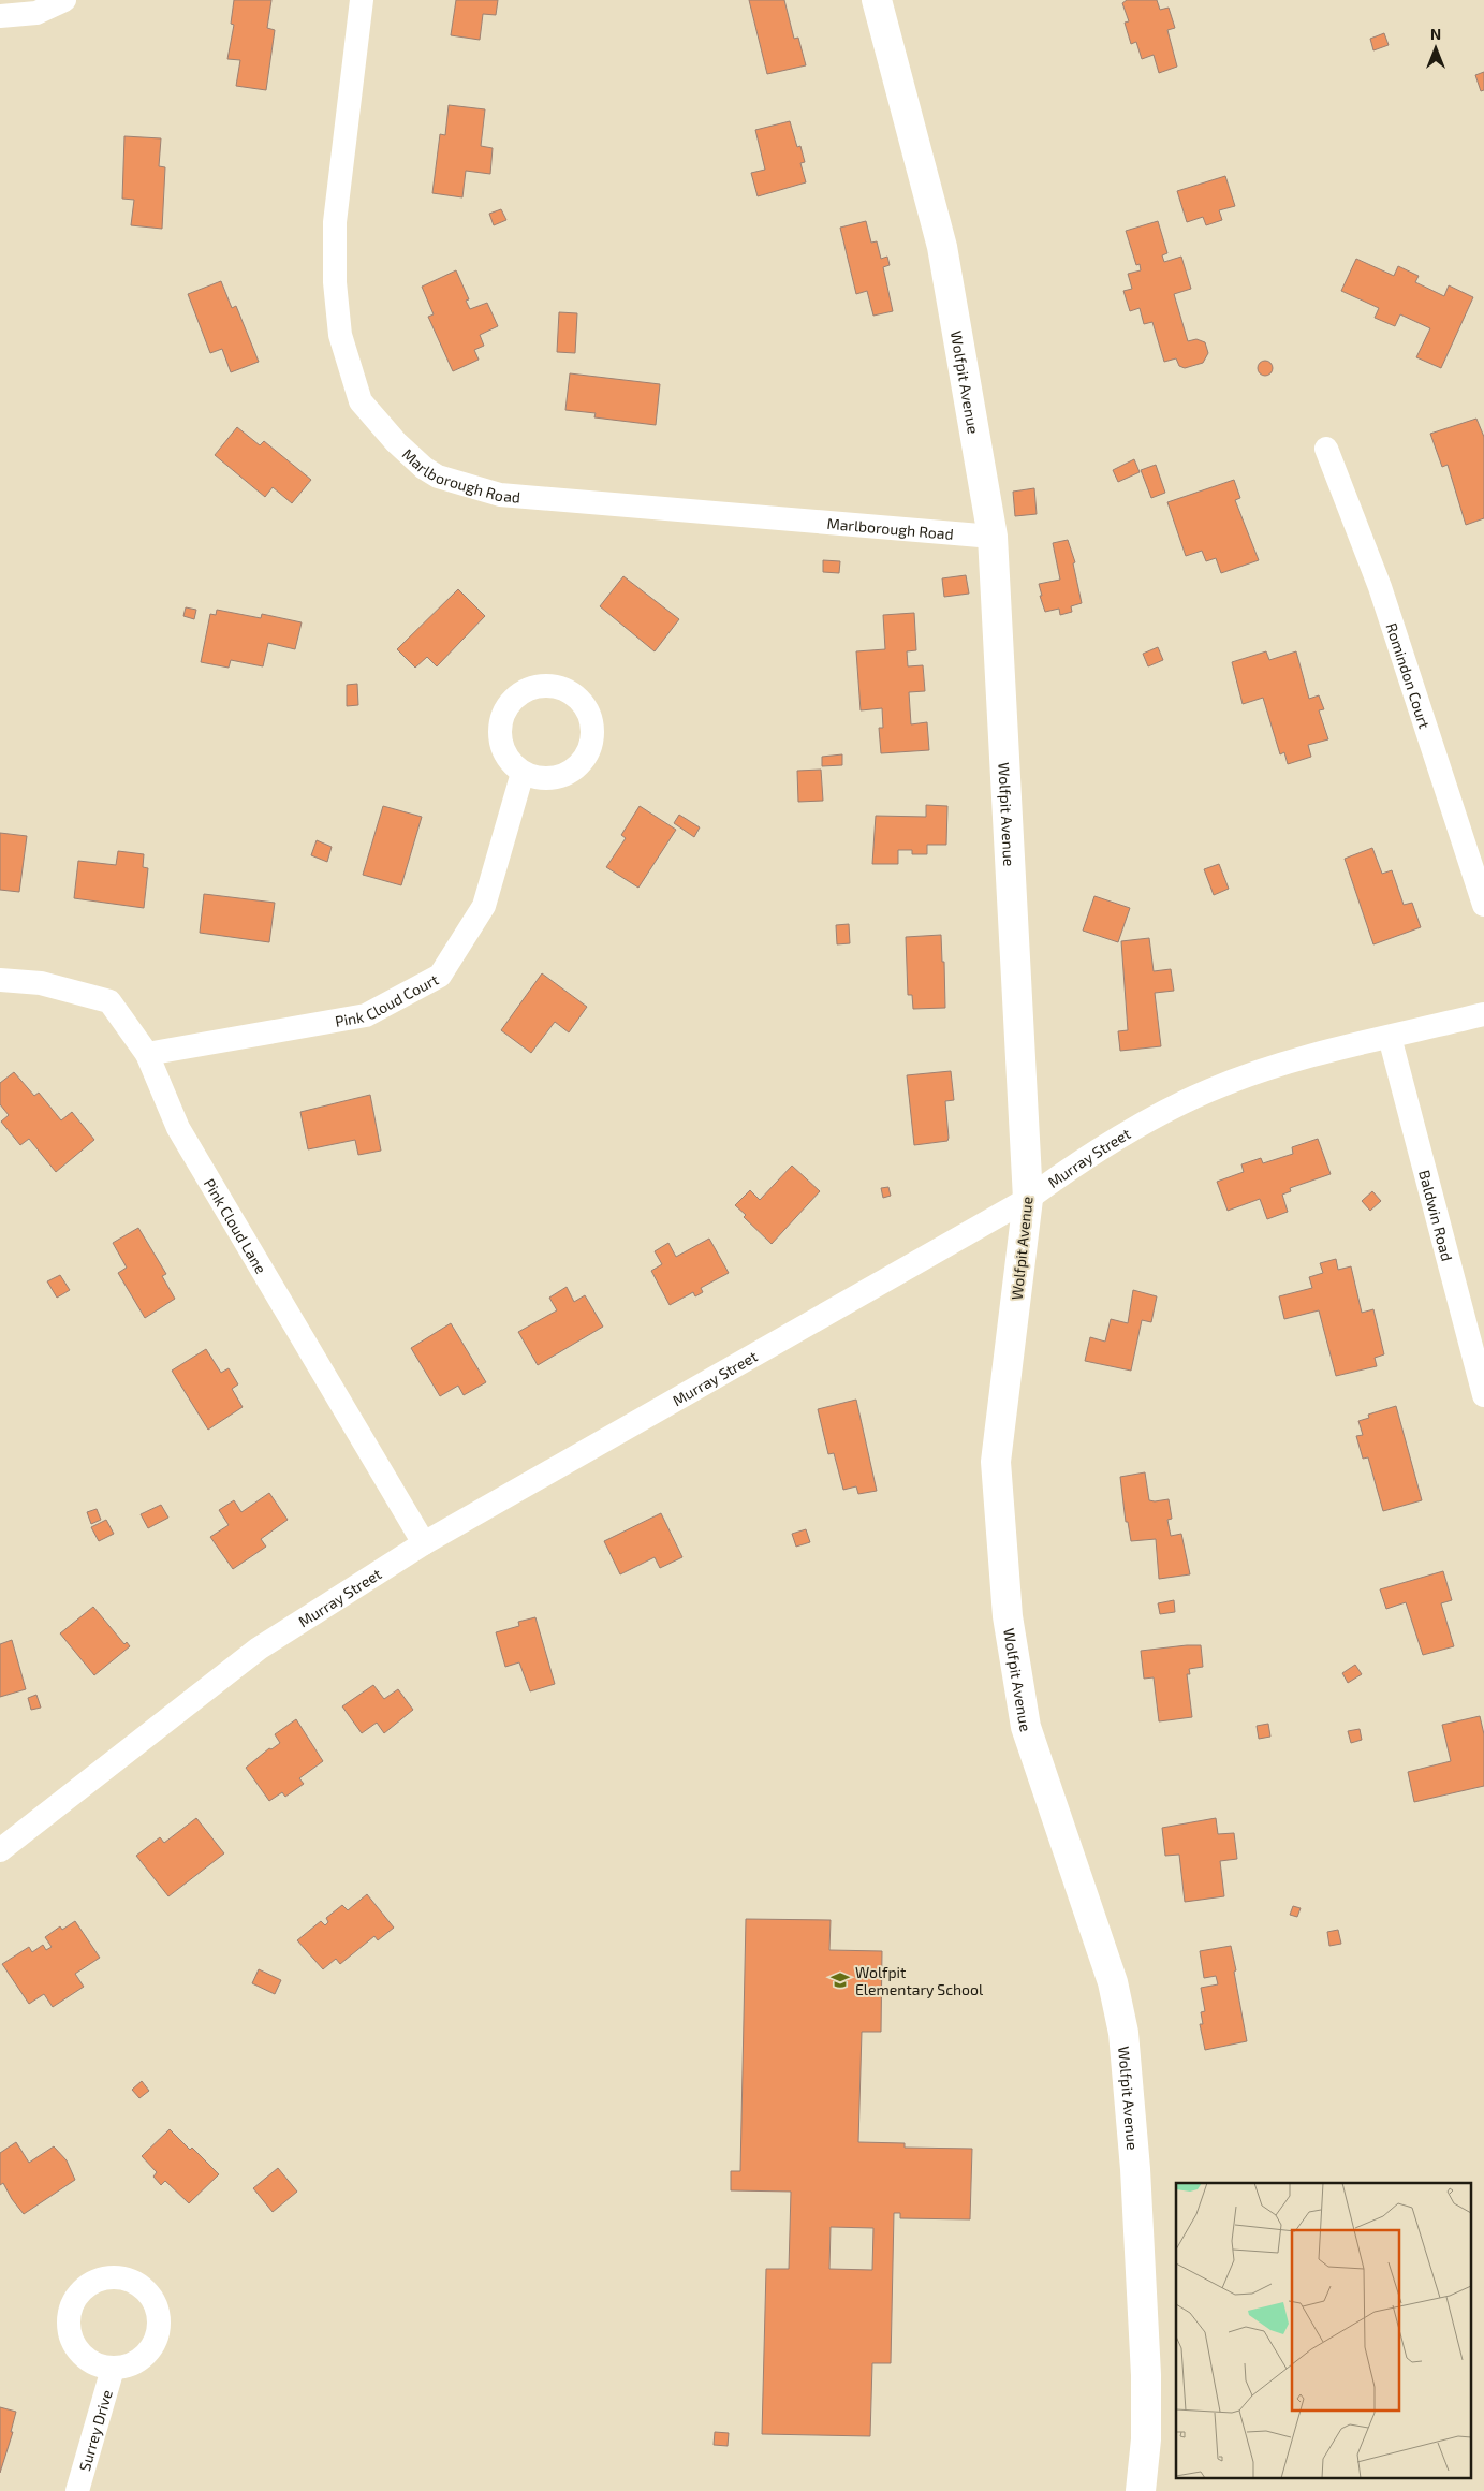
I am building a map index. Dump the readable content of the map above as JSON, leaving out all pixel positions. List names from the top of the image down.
{
  "streets": {
    "street": [
      "Wolfpit Avenue",
      "Marlborough Road",
      "Romindon Court",
      "Pink Cloud Court",
      "Murray Street",
      "Baldwin Road",
      "Pink Cloud Lane",
      "Surrey Drive"
    ]
  },
  "crossings": [
    ["Wolfpit Avenue", "Marlborough Road"],
    ["Wolfpit Avenue", "Murray Street"],
    ["Pink Cloud Court", "Pink Cloud Lane"],
    ["Murray Street", "Baldwin Road"],
    ["Murray Street", "Pink Cloud Lane"]
  ],
  "places": {
    "school or university": ["Wolfpit Elementary School"]
  },
  "north": "top"
}
